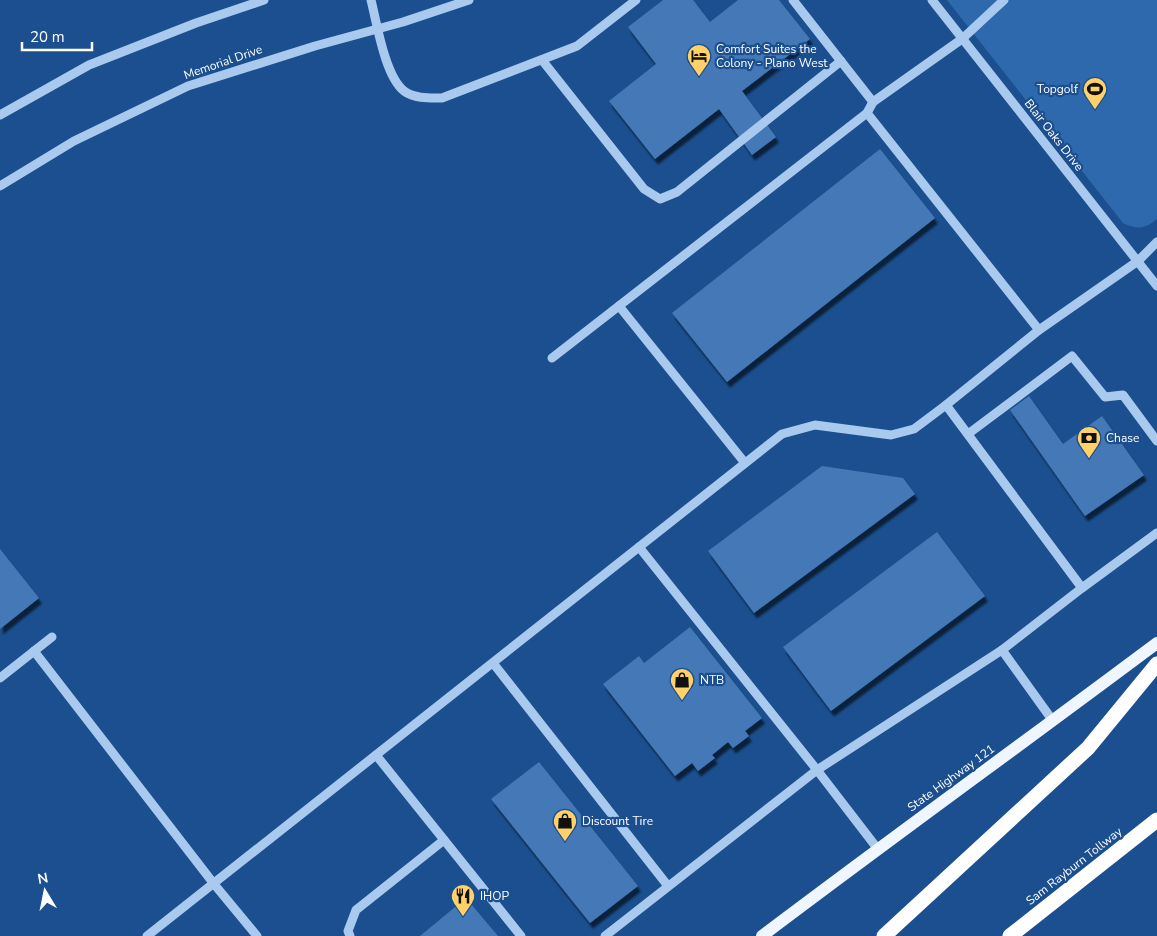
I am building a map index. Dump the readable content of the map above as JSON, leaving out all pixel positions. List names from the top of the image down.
{
  "streets": {
    "highway": ["Sam Rayburn Tollway"],
    "main road": ["State Highway 121"],
    "street": ["Memorial Drive", "Blair Oaks Drive"]
  },
  "places": {
    "hotel": ["Comfort Suites the Colony - Plano West"],
    "sports": ["Topgolf"],
    "bank": ["Chase"],
    "shop": ["NTB", "Discount Tire"],
    "restaurant": ["IHOP"]
  },
  "scale_bar": "20 m",
  "north": "top"
}
